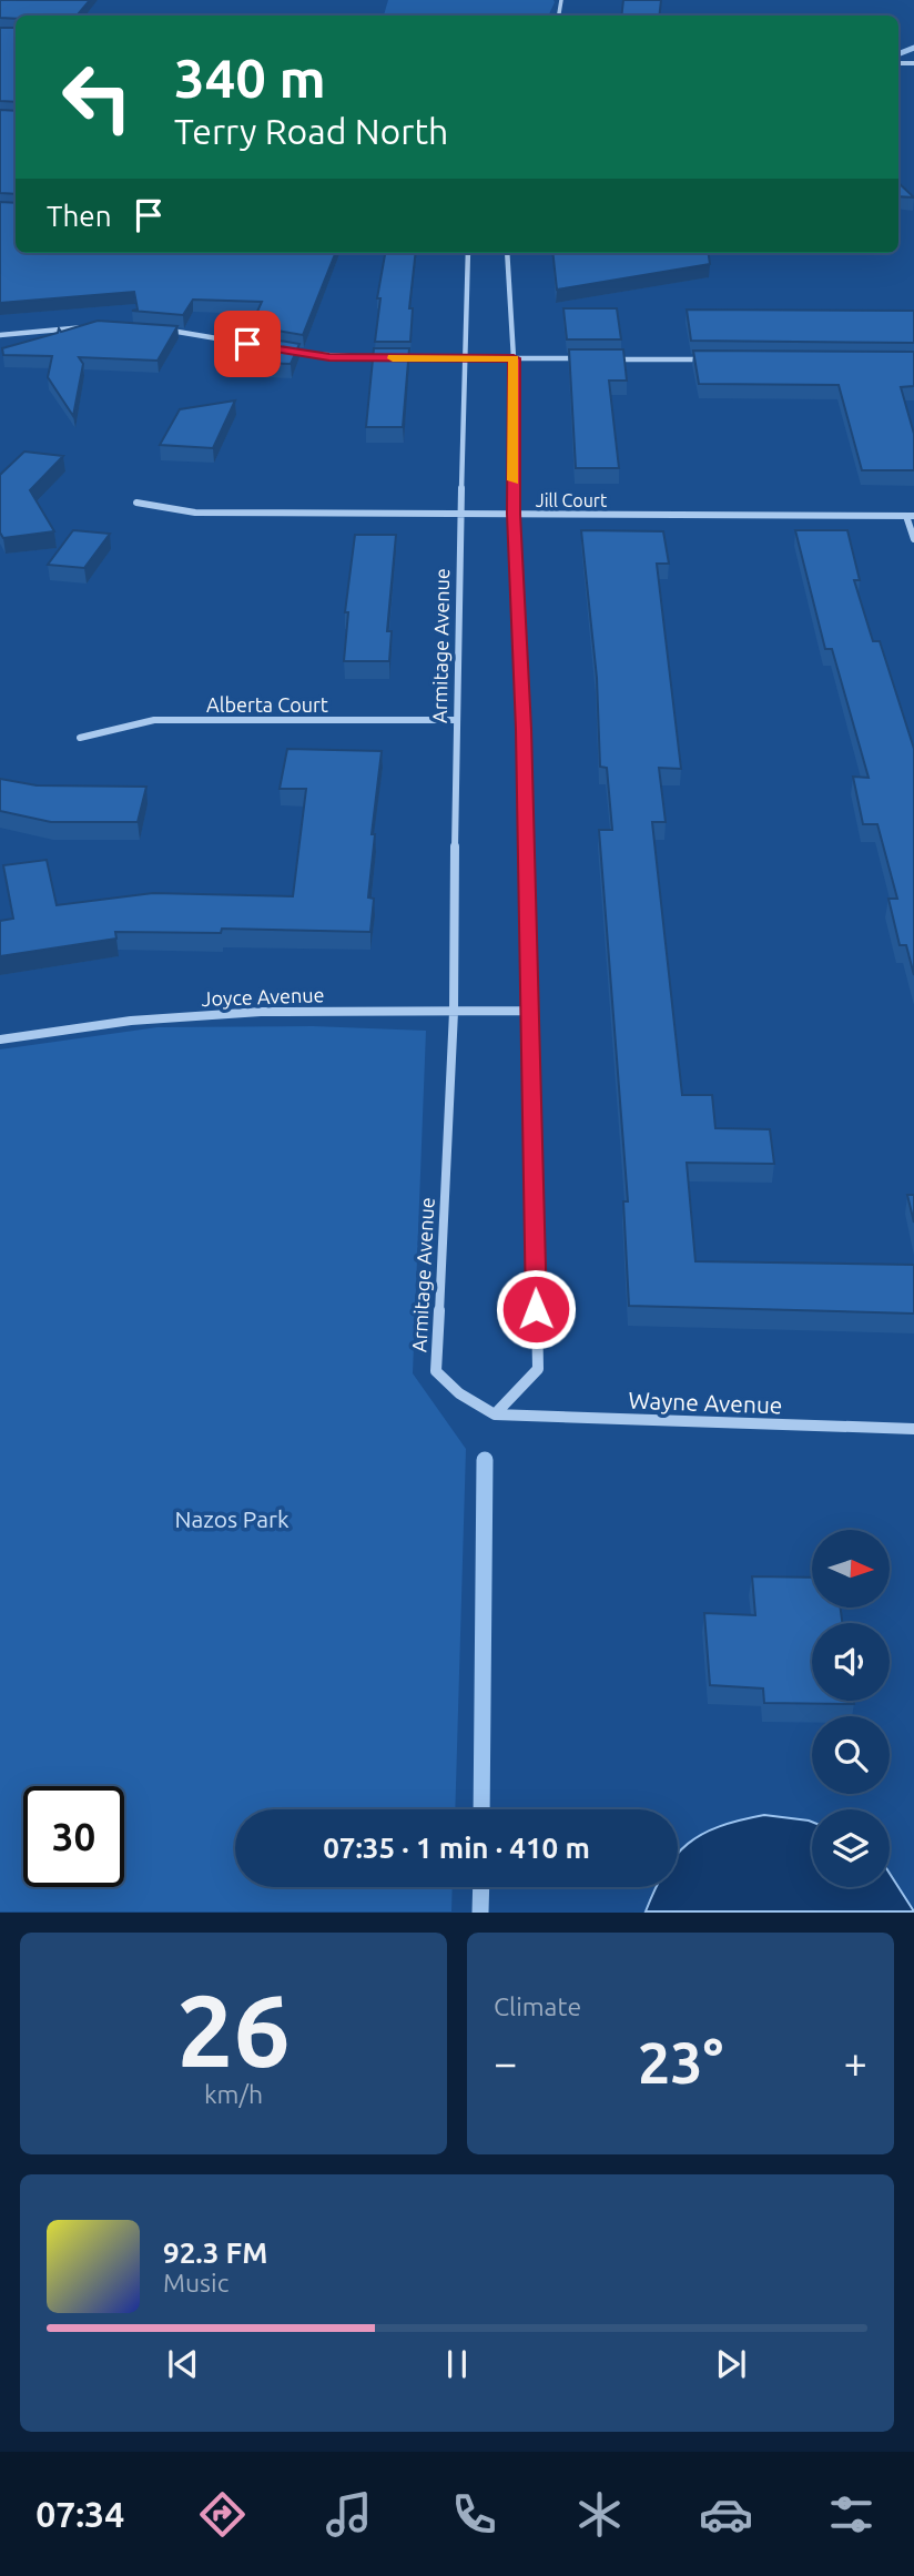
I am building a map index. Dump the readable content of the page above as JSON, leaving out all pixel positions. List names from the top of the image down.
{
  "streets": {
    "street": [
      "Jill Court",
      "Armitage Avenue",
      "Alberta Court",
      "Joyce Avenue",
      "Wayne Avenue"
    ]
  },
  "crossings": [
    ["Jill Court", "Armitage Avenue"],
    ["Armitage Avenue", "Alberta Court"],
    ["Armitage Avenue", "Joyce Avenue"],
    ["Armitage Avenue", "Wayne Avenue"]
  ],
  "parks": ["Nazos Park"],
  "north": "right",
  "page": {
    "turn": ["340 m", "Terry Road North"],
    "then": "Then",
    "limit": "30",
    "trip": "07:35 · 1 min · 410 m",
    "tile": [
      ["26", "km/h"],
      "Climate"
    ],
    "heat": ["−", "23°", "+"],
    "song": ["92.3 FM", "Music"],
    "tabs": "07:34"
  }
}
